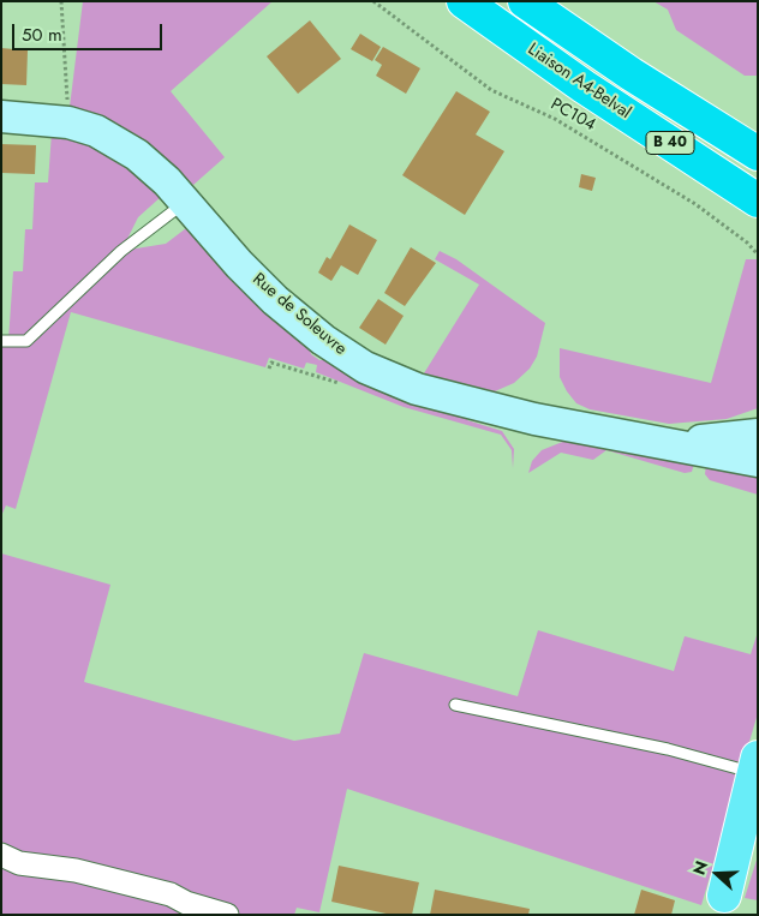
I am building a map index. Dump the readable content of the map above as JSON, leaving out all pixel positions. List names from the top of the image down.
{
  "streets": {
    "highway": ["Liaison A4-Belval", "B 40"],
    "main road": ["Rue de Soleuvre"],
    "path": ["PC104"]
  },
  "scale_bar": "50 m",
  "north": "left"
}
